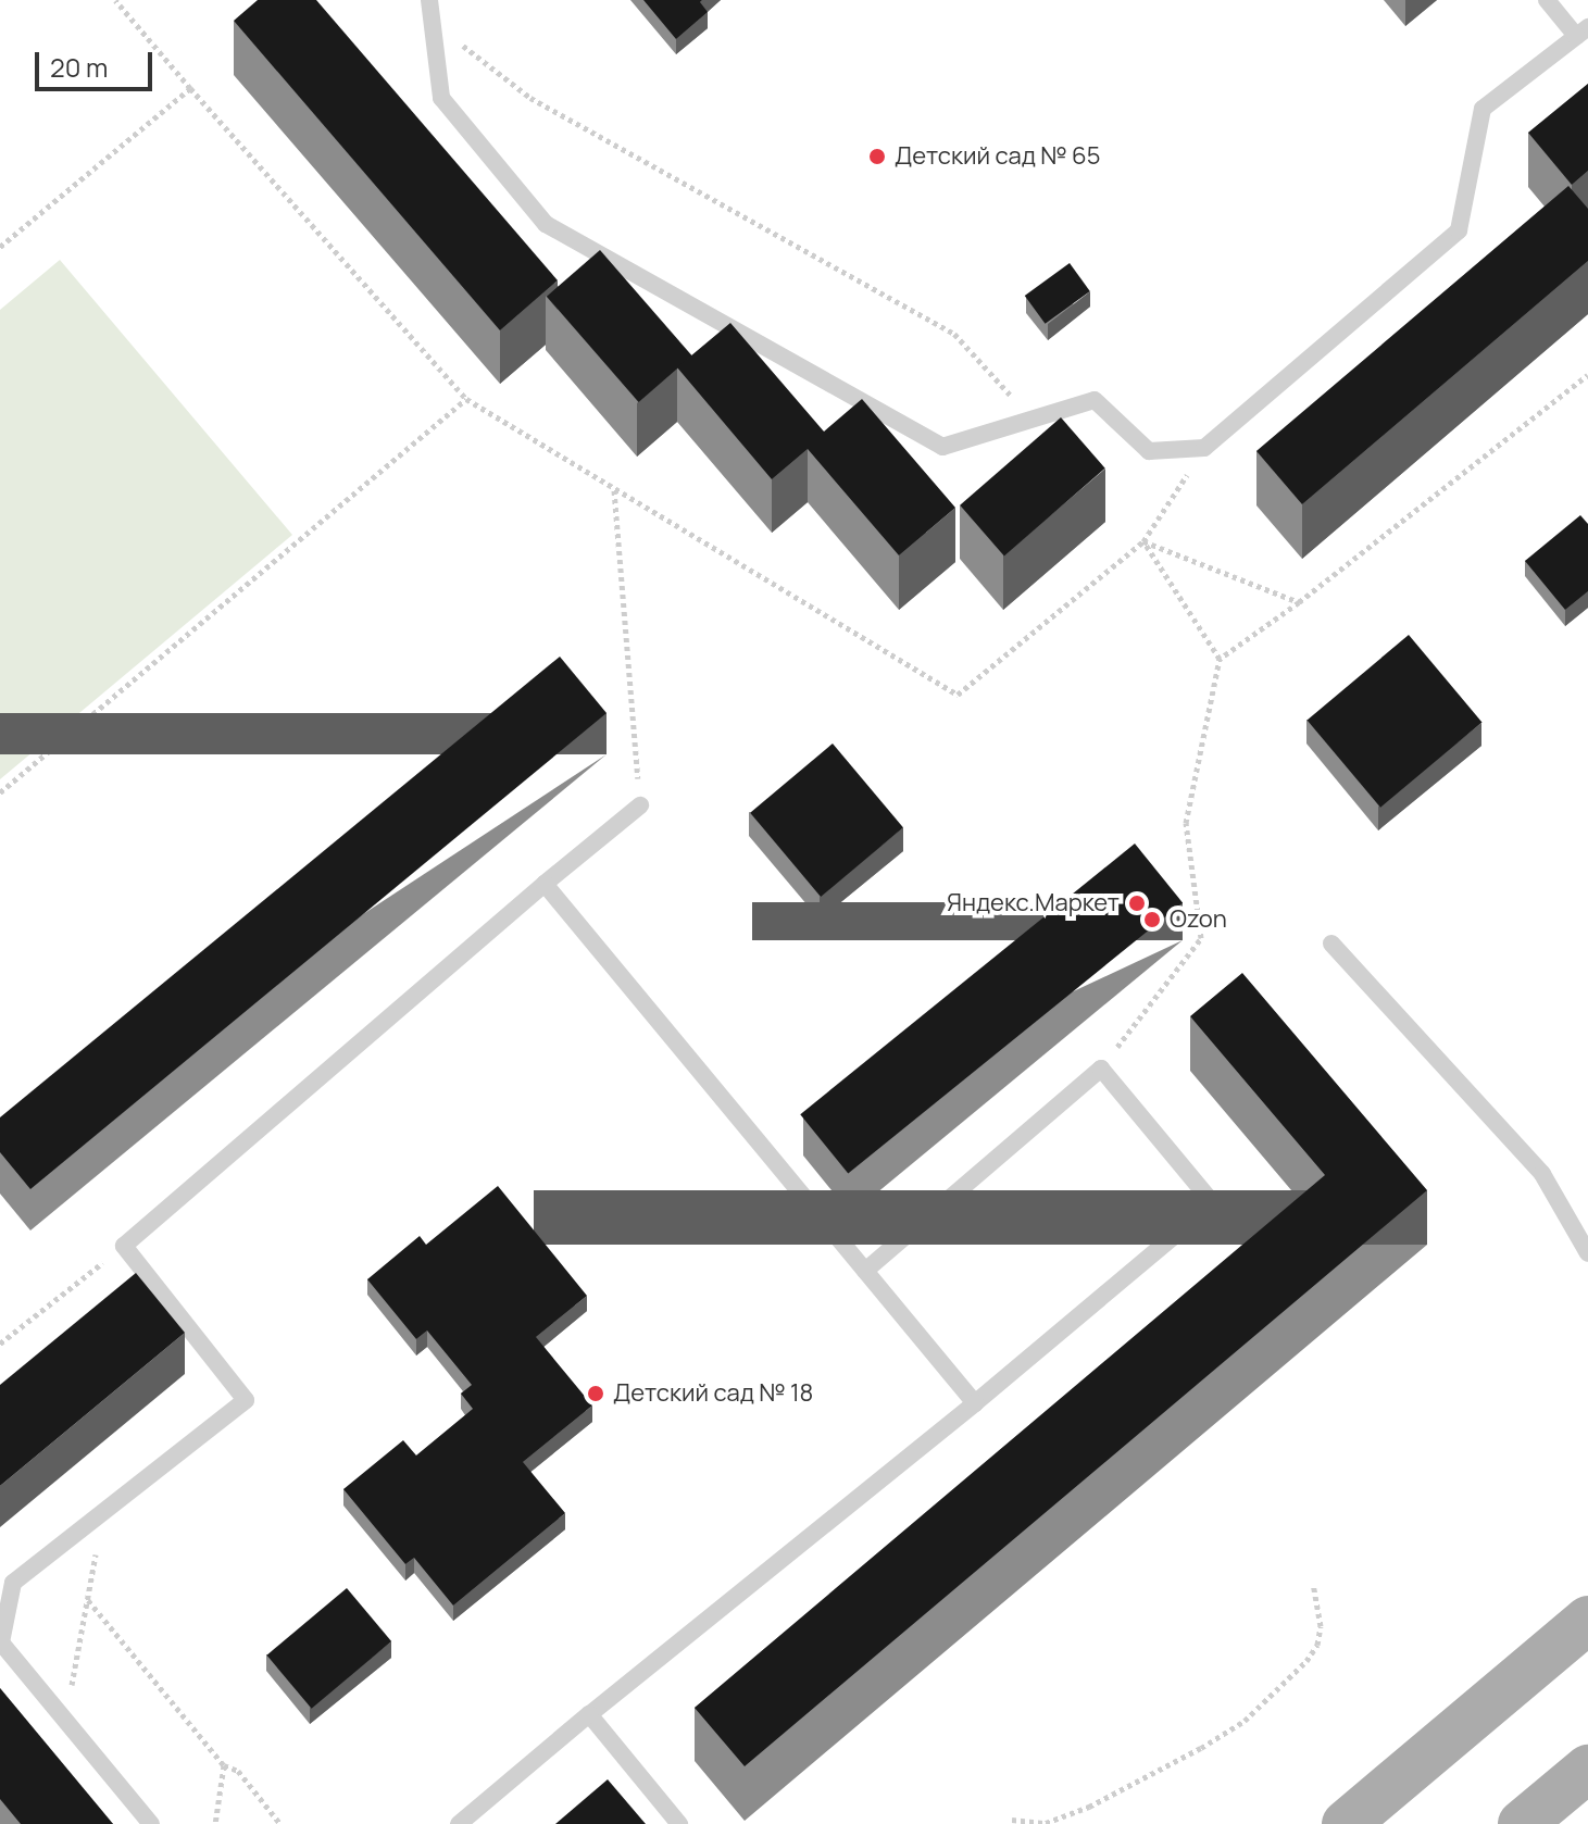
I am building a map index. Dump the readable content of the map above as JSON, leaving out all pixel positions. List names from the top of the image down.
{
  "places": [
    "Детский сад № 65",
    "Яндекс.Маркет",
    "Ozon",
    "Детский сад № 18"
  ],
  "scale_bar": "20 m"
}
